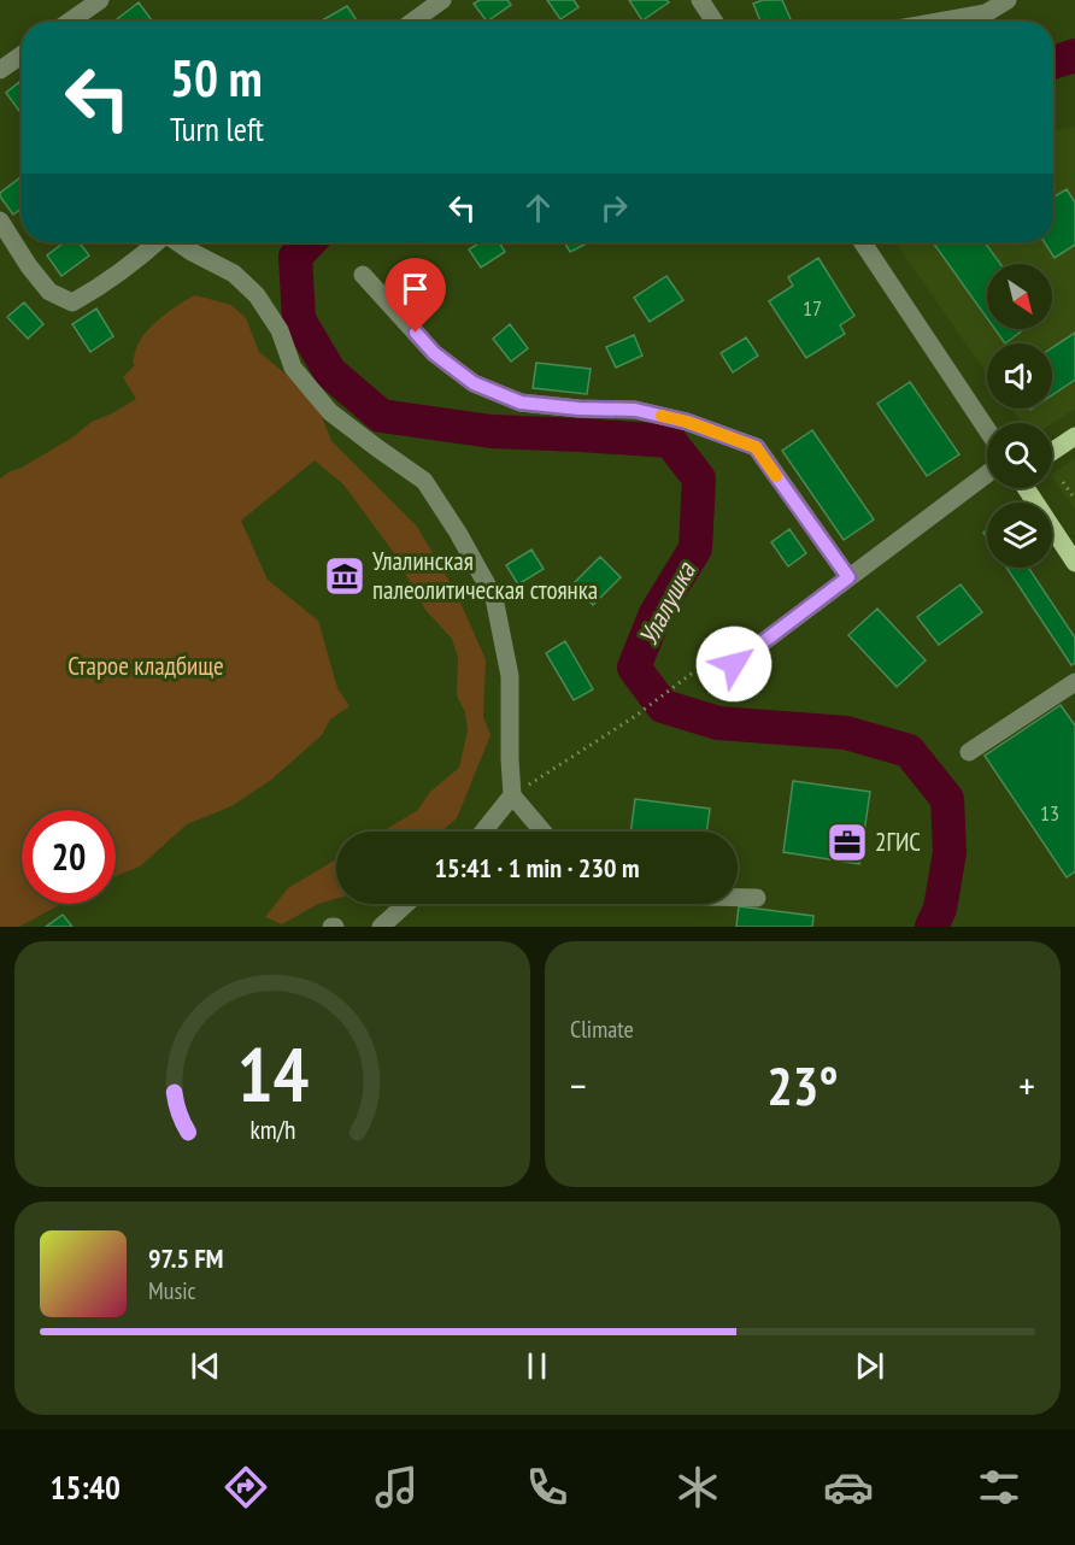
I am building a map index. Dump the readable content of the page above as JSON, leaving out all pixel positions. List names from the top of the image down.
{
  "water": ["Улалушка"],
  "parks": ["Старое кладбище"],
  "places": {
    "museum": ["Улалинская палеолитическая стоянка"],
    "office": ["2ГИС"]
  },
  "house_numbers": ["17", "13"],
  "north": "bottom right",
  "page": {
    "turn": ["50 m", "Turn left"],
    "limit": "20",
    "trip": "15:41 · 1 min · 230 m",
    "tile": "Climate",
    "heat": ["−", "23°", "+"],
    "song": ["97.5 FM", "Music"],
    "tabs": "15:40",
    "gauge": ["14", "km/h"]
  }
}
